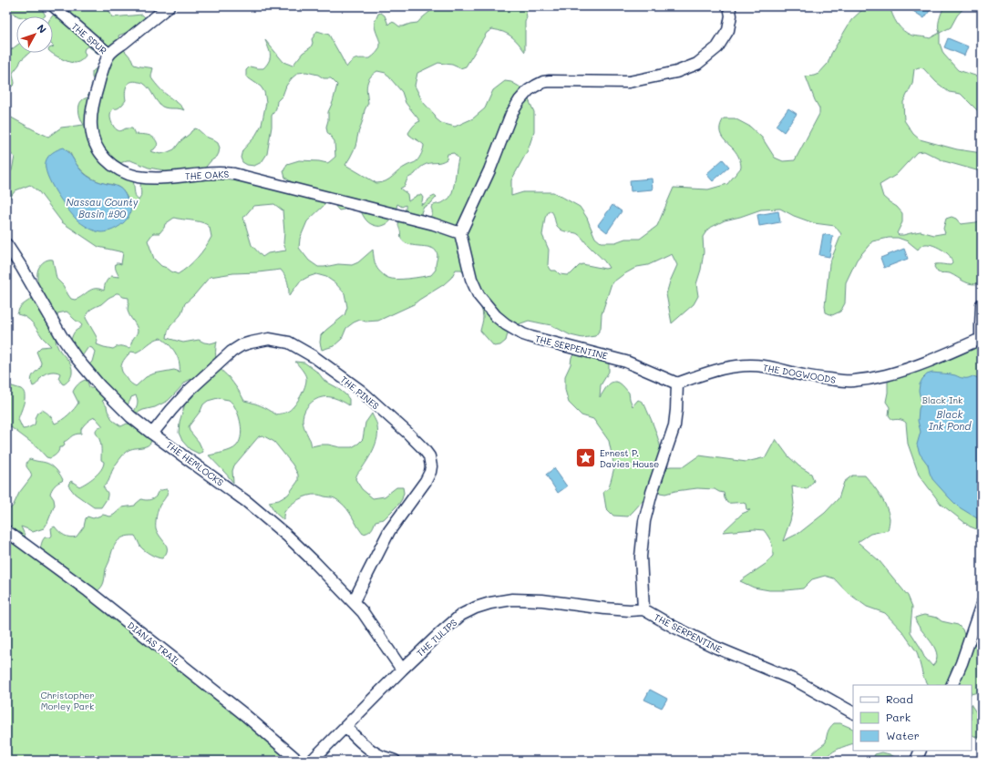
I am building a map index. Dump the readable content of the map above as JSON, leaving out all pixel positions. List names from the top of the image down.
{
  "streets": {
    "street": [
      "THE SPUR",
      "THE OAKS",
      "THE SERPENTINE",
      "THE DOGWOODS",
      "THE PINES",
      "THE HEMLOCKS",
      "THE TULIPS",
      "DIANAS TRAIL"
    ]
  },
  "crossings": [
    ["THE SPUR", "THE OAKS"],
    ["THE OAKS", "THE SERPENTINE"],
    ["THE SERPENTINE", "THE DOGWOODS"],
    ["THE SERPENTINE", "THE TULIPS"],
    ["THE PINES", "THE HEMLOCKS"],
    ["THE HEMLOCKS", "THE TULIPS"]
  ],
  "water": ["Nassau County Basin #90", "Black Ink Pond"],
  "parks": ["Black Ink", "Christopher Morley Park"],
  "places": {
    "place": ["Ernest P. Davies House"]
  },
  "legend": ["Road", "Park", "Water"],
  "north": "top right"
}
